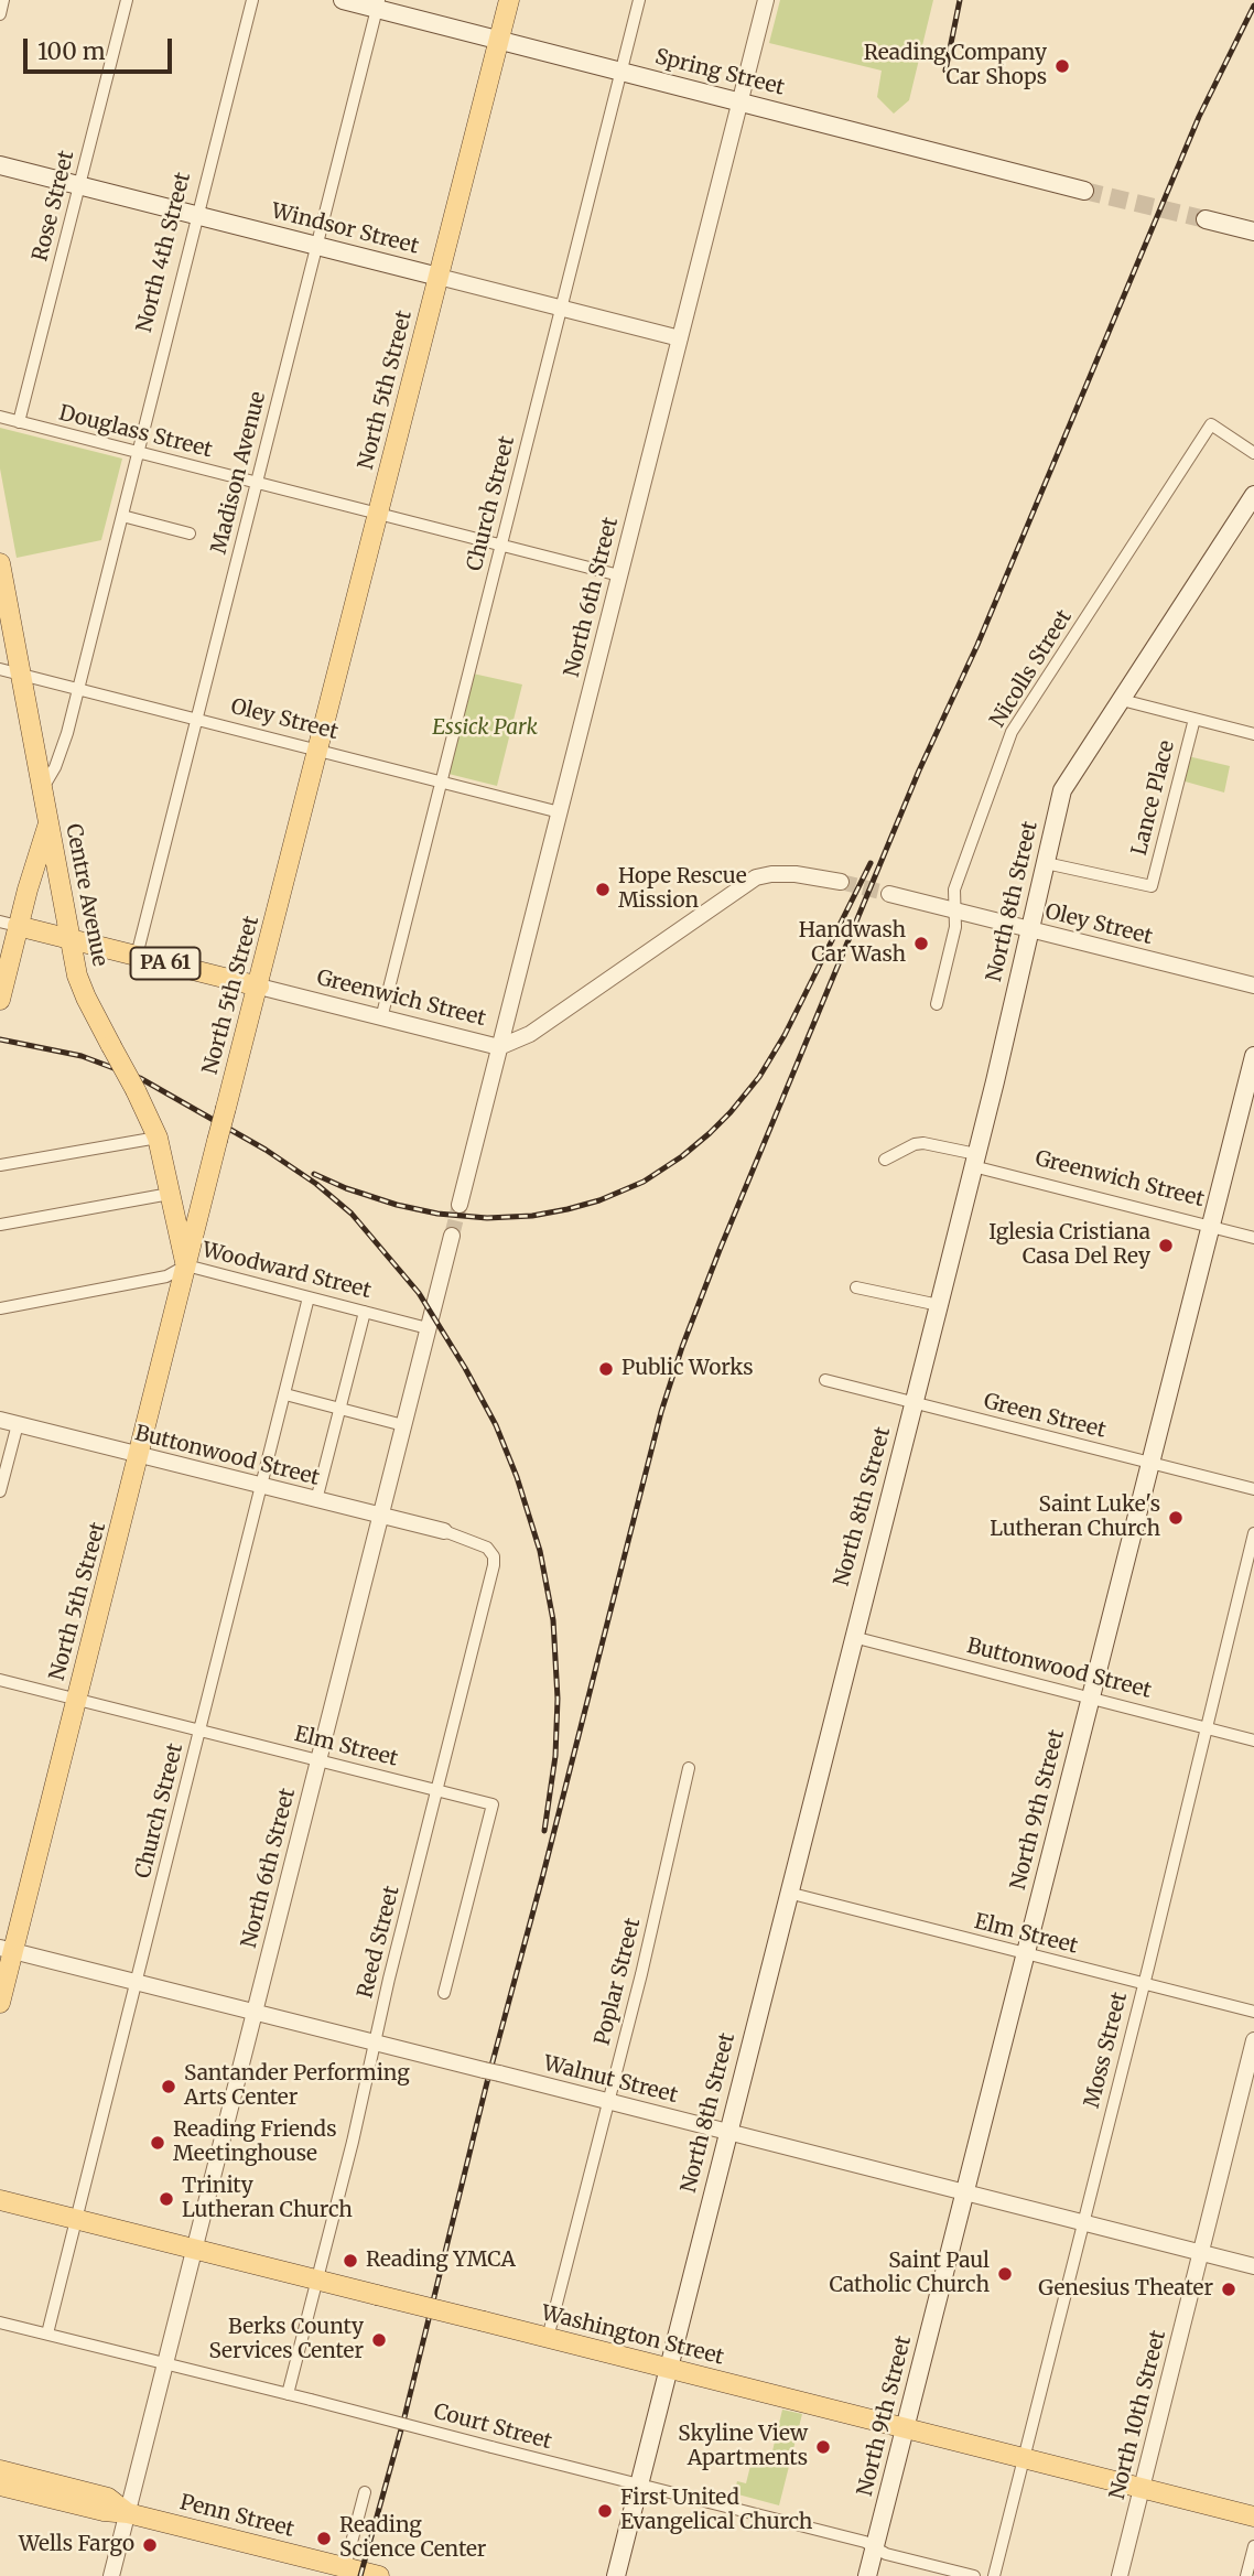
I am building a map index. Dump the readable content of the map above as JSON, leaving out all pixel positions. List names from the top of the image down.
{
  "streets": {
    "main road": [
      "Spring Street",
      "Windsor Street",
      "North 5th Street",
      "Centre Avenue",
      "North 8th Street",
      "PA 61",
      "Greenwich Street",
      "North 9th Street",
      "Washington Street",
      "Penn Street"
    ],
    "street": [
      "Rose Street",
      "North 4th Street",
      "Douglass Street",
      "Madison Avenue",
      "Church Street",
      "North 6th Street",
      "Nicolls Street",
      "Oley Street",
      "Lance Place",
      "Woodward Street",
      "Green Street",
      "Buttonwood Street",
      "Elm Street",
      "Reed Street",
      "Poplar Street",
      "Moss Street",
      "Walnut Street",
      "North 10th Street",
      "Court Street"
    ]
  },
  "crossings": [
    ["Spring Street", "North 5th Street"],
    ["Spring Street", "Madison Avenue"],
    ["Spring Street", "Church Street"],
    ["Spring Street", "North 6th Street"],
    ["Rose Street", "Windsor Street"],
    ["Rose Street", "Douglass Street"],
    ["Windsor Street", "North 4th Street"],
    ["Windsor Street", "North 5th Street"],
    ["Windsor Street", "Madison Avenue"],
    ["Windsor Street", "Church Street"],
    ["Windsor Street", "North 6th Street"],
    ["North 4th Street", "Douglass Street"],
    ["North 4th Street", "Oley Street"],
    ["North 4th Street", "Centre Avenue"],
    ["North 5th Street", "Douglass Street"],
    ["North 5th Street", "Oley Street"],
    ["North 5th Street", "Centre Avenue"],
    ["North 5th Street", "Greenwich Street"],
    ["North 5th Street", "Woodward Street"],
    ["North 5th Street", "Buttonwood Street"],
    ["North 5th Street", "Elm Street"],
    ["North 5th Street", "Walnut Street"],
    ["Douglass Street", "Madison Avenue"],
    ["Douglass Street", "Church Street"],
    ["Douglass Street", "North 6th Street"],
    ["Madison Avenue", "Oley Street"],
    ["Madison Avenue", "Greenwich Street"],
    ["Church Street", "Oley Street"],
    ["Church Street", "Greenwich Street"],
    ["Church Street", "Woodward Street"],
    ["Church Street", "Buttonwood Street"],
    ["Church Street", "Elm Street"],
    ["Church Street", "Walnut Street"],
    ["Church Street", "Washington Street"],
    ["Church Street", "Court Street"],
    ["North 6th Street", "Oley Street"],
    ["North 6th Street", "Greenwich Street"],
    ["North 6th Street", "Woodward Street"],
    ["North 6th Street", "Buttonwood Street"],
    ["North 6th Street", "Elm Street"],
    ["North 6th Street", "Walnut Street"],
    ["North 6th Street", "Washington Street"],
    ["North 6th Street", "Court Street"],
    ["North 6th Street", "Penn Street"],
    ["Nicolls Street", "Oley Street"],
    ["Oley Street", "Centre Avenue"],
    ["Oley Street", "North 8th Street"],
    ["Lance Place", "North 8th Street"],
    ["Centre Avenue", "Greenwich Street"],
    ["Centre Avenue", "Woodward Street"],
    ["North 8th Street", "Greenwich Street"],
    ["North 8th Street", "Green Street"],
    ["North 8th Street", "Buttonwood Street"],
    ["North 8th Street", "Elm Street"],
    ["North 8th Street", "Walnut Street"],
    ["North 8th Street", "Washington Street"],
    ["North 8th Street", "Court Street"],
    ["Greenwich Street", "North 9th Street"],
    ["Green Street", "North 9th Street"],
    ["Buttonwood Street", "North 9th Street"],
    ["Buttonwood Street", "Reed Street"],
    ["Buttonwood Street", "Moss Street"],
    ["Elm Street", "North 9th Street"],
    ["Elm Street", "Reed Street"],
    ["Elm Street", "Moss Street"],
    ["North 9th Street", "Walnut Street"],
    ["North 9th Street", "Washington Street"],
    ["North 9th Street", "Court Street"],
    ["Reed Street", "Walnut Street"],
    ["Reed Street", "Washington Street"],
    ["Reed Street", "Court Street"],
    ["Poplar Street", "Walnut Street"],
    ["Poplar Street", "Washington Street"],
    ["Moss Street", "Walnut Street"],
    ["Moss Street", "Washington Street"],
    ["Walnut Street", "North 10th Street"],
    ["Washington Street", "North 10th Street"]
  ],
  "parks": ["Essick Park"],
  "places": [
    "Reading Company Car Shops",
    "Hope Rescue Mission",
    "Handwash Car Wash",
    "Iglesia Cristiana Casa Del Rey",
    "Public Works",
    "Saint Luke's Lutheran Church",
    "Santander Performing Arts Center",
    "Reading Friends Meetinghouse",
    "Trinity Lutheran Church",
    "Reading YMCA",
    "Saint Paul Catholic Church",
    "Genesius Theater",
    "Berks County Services Center",
    "Skyline View Apartments",
    "First United Evangelical Church",
    "Reading Science Center",
    "Wells Fargo"
  ],
  "scale_bar": "100 m"
}
